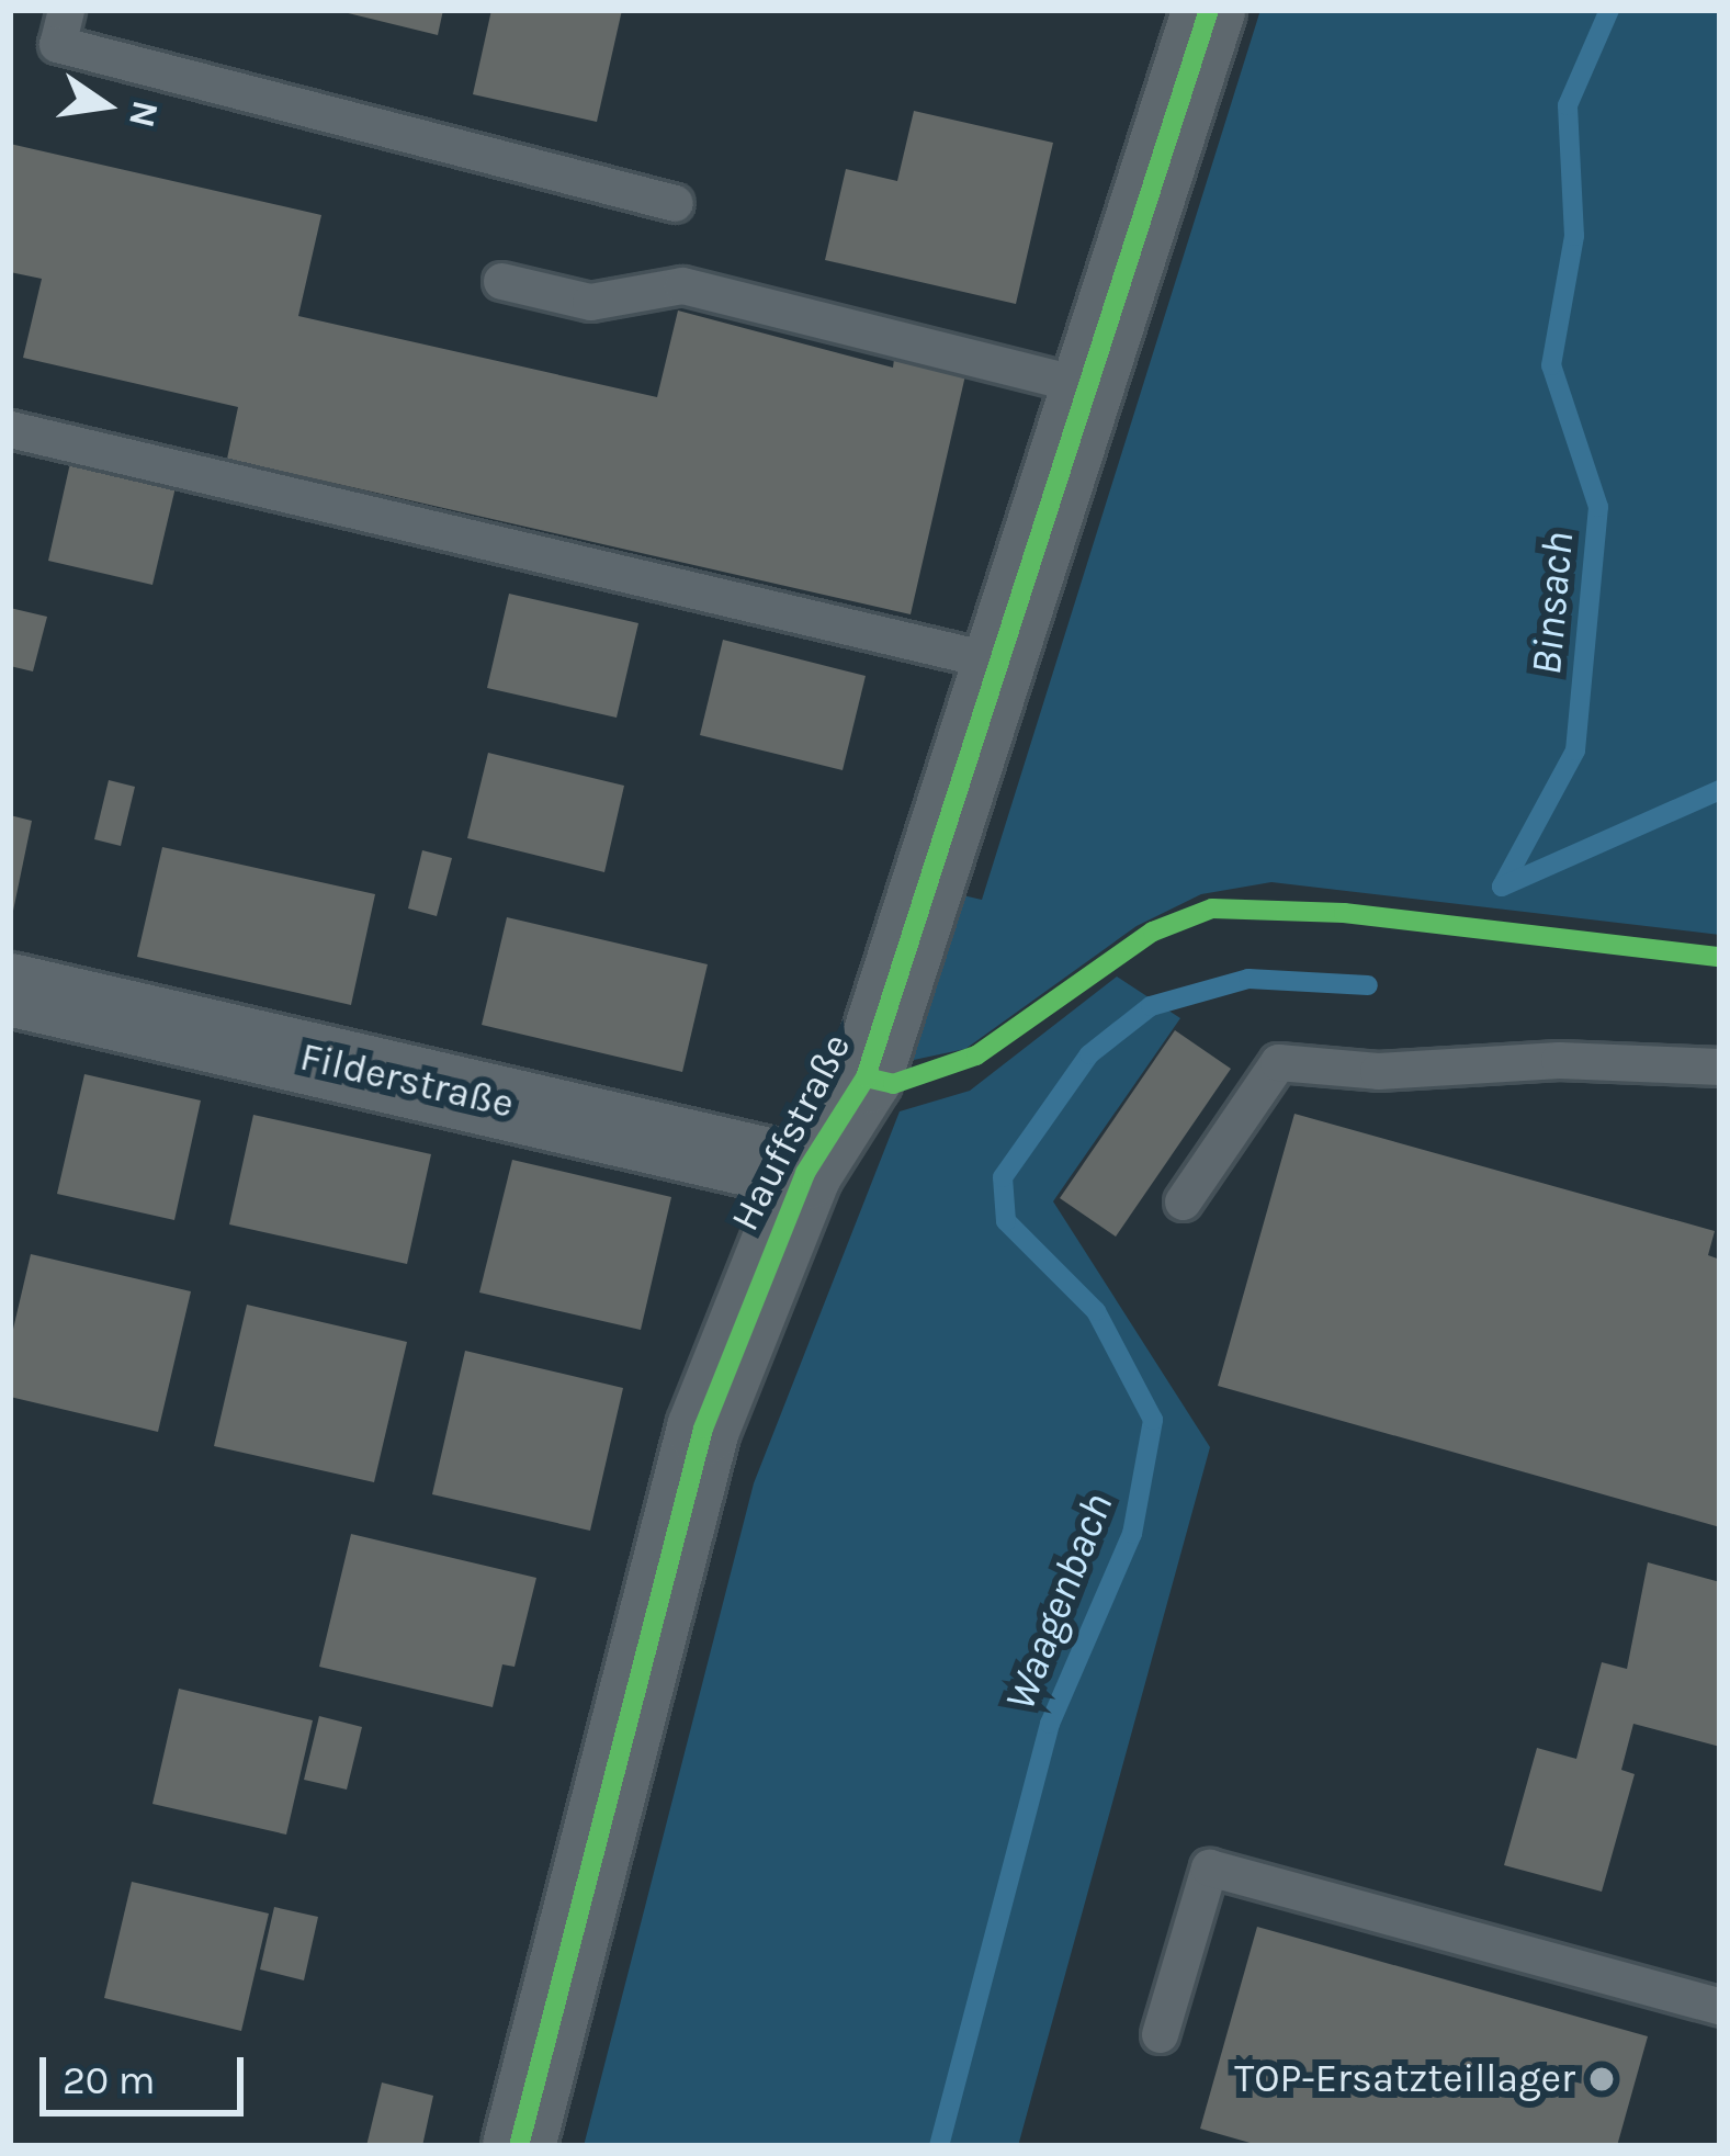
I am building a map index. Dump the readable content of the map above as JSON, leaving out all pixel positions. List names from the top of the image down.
{
  "streets": {
    "street": ["Filderstraße", "Hauffstraße"]
  },
  "crossings": [
    ["Filderstraße", "Hauffstraße"]
  ],
  "water": ["Binsach", "Waagenbach"],
  "places": ["TOP-Ersatzteillager"],
  "scale_bar": "20 m",
  "north": "right"
}
